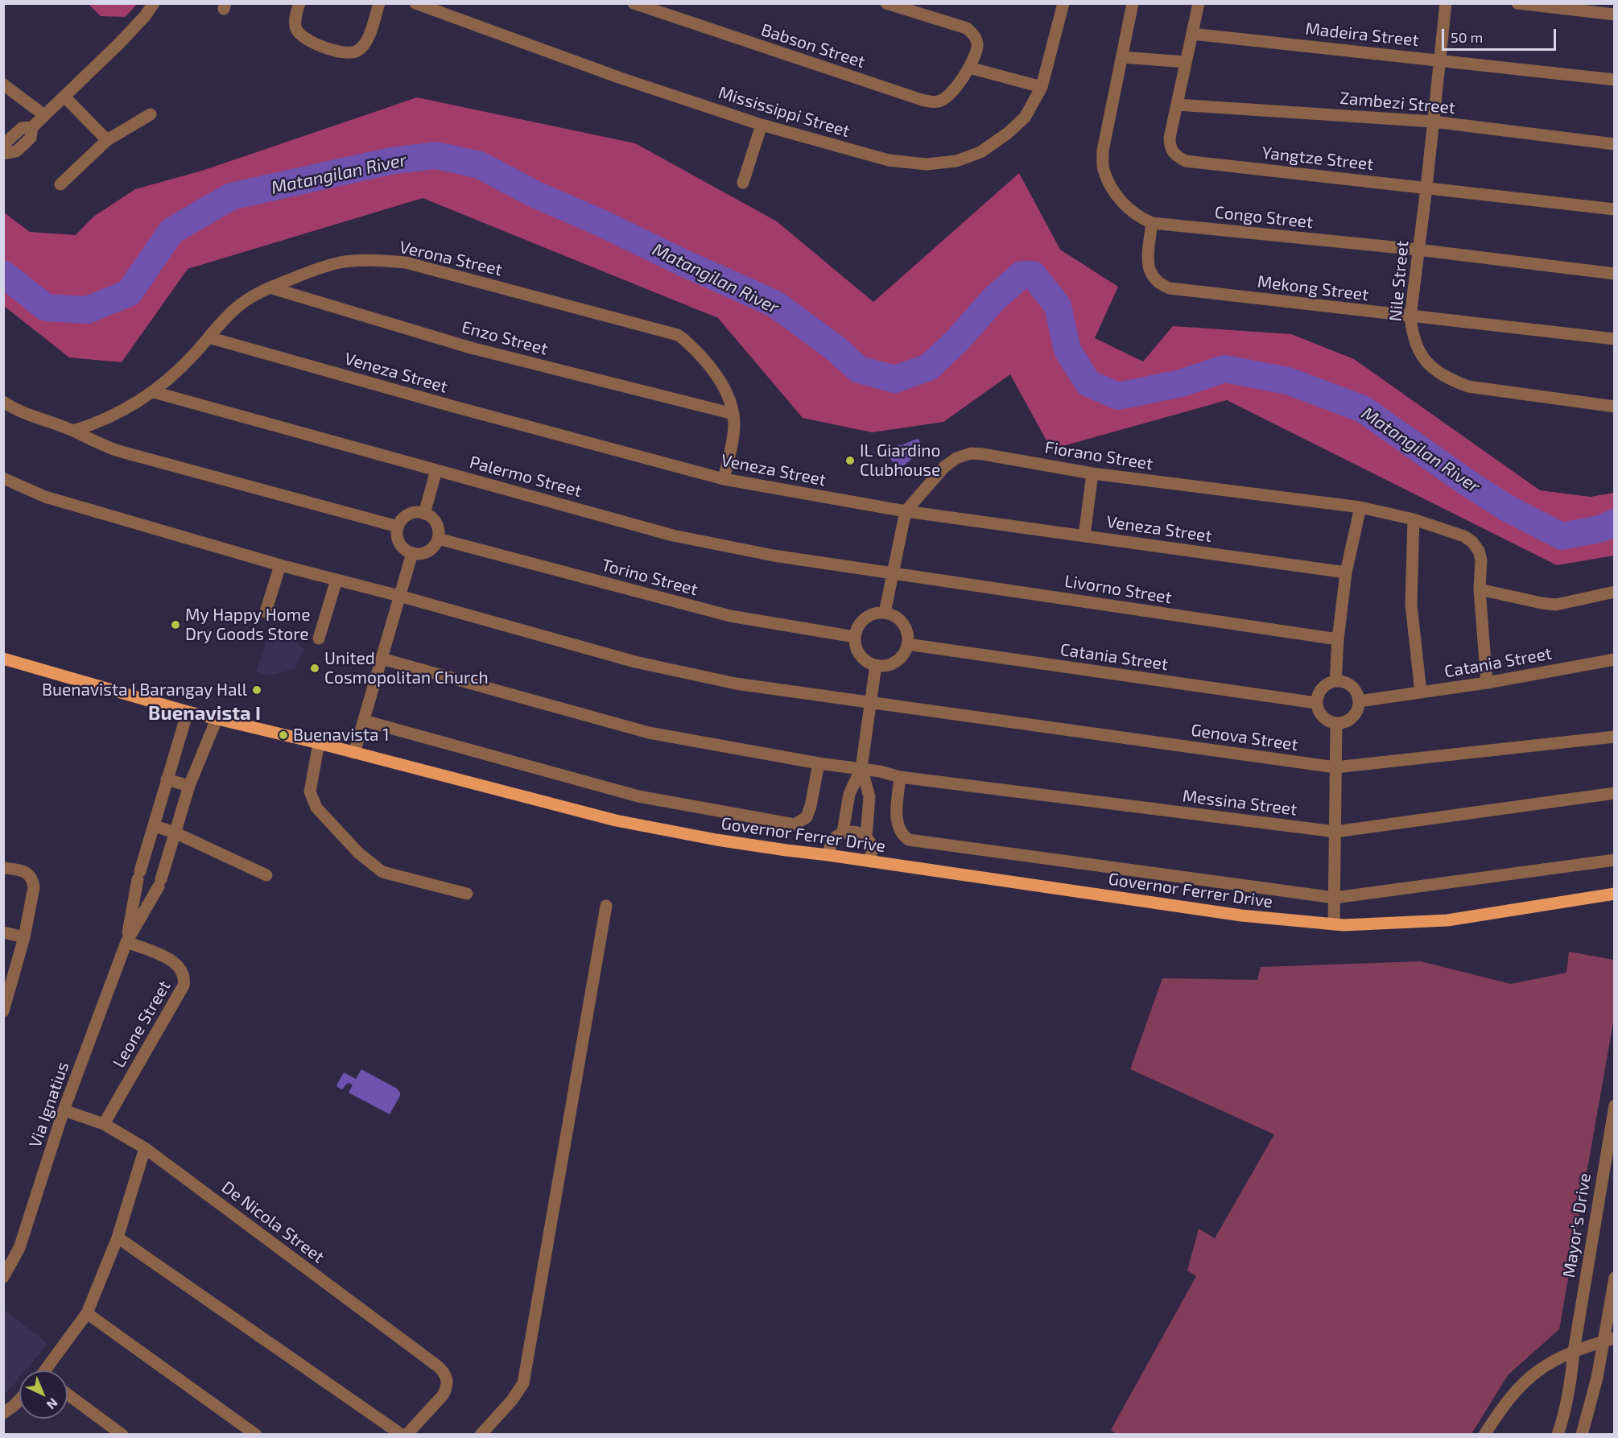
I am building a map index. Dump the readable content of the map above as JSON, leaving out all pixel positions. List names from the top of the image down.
{
  "streets": {
    "main road": ["Governor Ferrer Drive"],
    "street": [
      "Madeira Street",
      "Babson Street",
      "Zambezi Street",
      "Mississippi Street",
      "Yangtze Street",
      "Congo Street",
      "Verona Street",
      "Nile Street",
      "Mekong Street",
      "Enzo Street",
      "Veneza Street",
      "Fiorano Street",
      "Palermo Street",
      "Torino Street",
      "Livorno Street",
      "Catania Street",
      "Genova Street",
      "Messina Street",
      "Leone Street",
      "Via Ignatius",
      "De Nicola Street",
      "Mayor's Drive"
    ]
  },
  "crossings": [
    ["Madeira Street", "Yangtze Street"],
    ["Madeira Street", "Nile Street"],
    ["Zambezi Street", "Yangtze Street"],
    ["Zambezi Street", "Nile Street"],
    ["Yangtze Street", "Nile Street"],
    ["Congo Street", "Nile Street"],
    ["Congo Street", "Mekong Street"],
    ["Verona Street", "Enzo Street"],
    ["Verona Street", "Veneza Street"],
    ["Verona Street", "Palermo Street"],
    ["Nile Street", "Mekong Street"],
    ["Veneza Street", "Fiorano Street"],
    ["Fiorano Street", "Palermo Street"],
    ["Fiorano Street", "Torino Street"],
    ["Fiorano Street", "Livorno Street"],
    ["Fiorano Street", "Catania Street"],
    ["Palermo Street", "Livorno Street"],
    ["Torino Street", "Catania Street"],
    ["Governor Ferrer Drive", "Via Ignatius"],
    ["Leone Street", "Via Ignatius"],
    ["Leone Street", "De Nicola Street"],
    ["Via Ignatius", "De Nicola Street"]
  ],
  "districts": ["Buenavista I"],
  "water": ["Matangilan River"],
  "places": [
    "IL Giardino Clubhouse",
    "My Happy Home Dry Goods Store",
    "United Cosmopolitan Church",
    "Buenavista I Barangay Hall",
    "Buenavista 1"
  ],
  "scale_bar": "50 m",
  "north": "bottom right"
}
